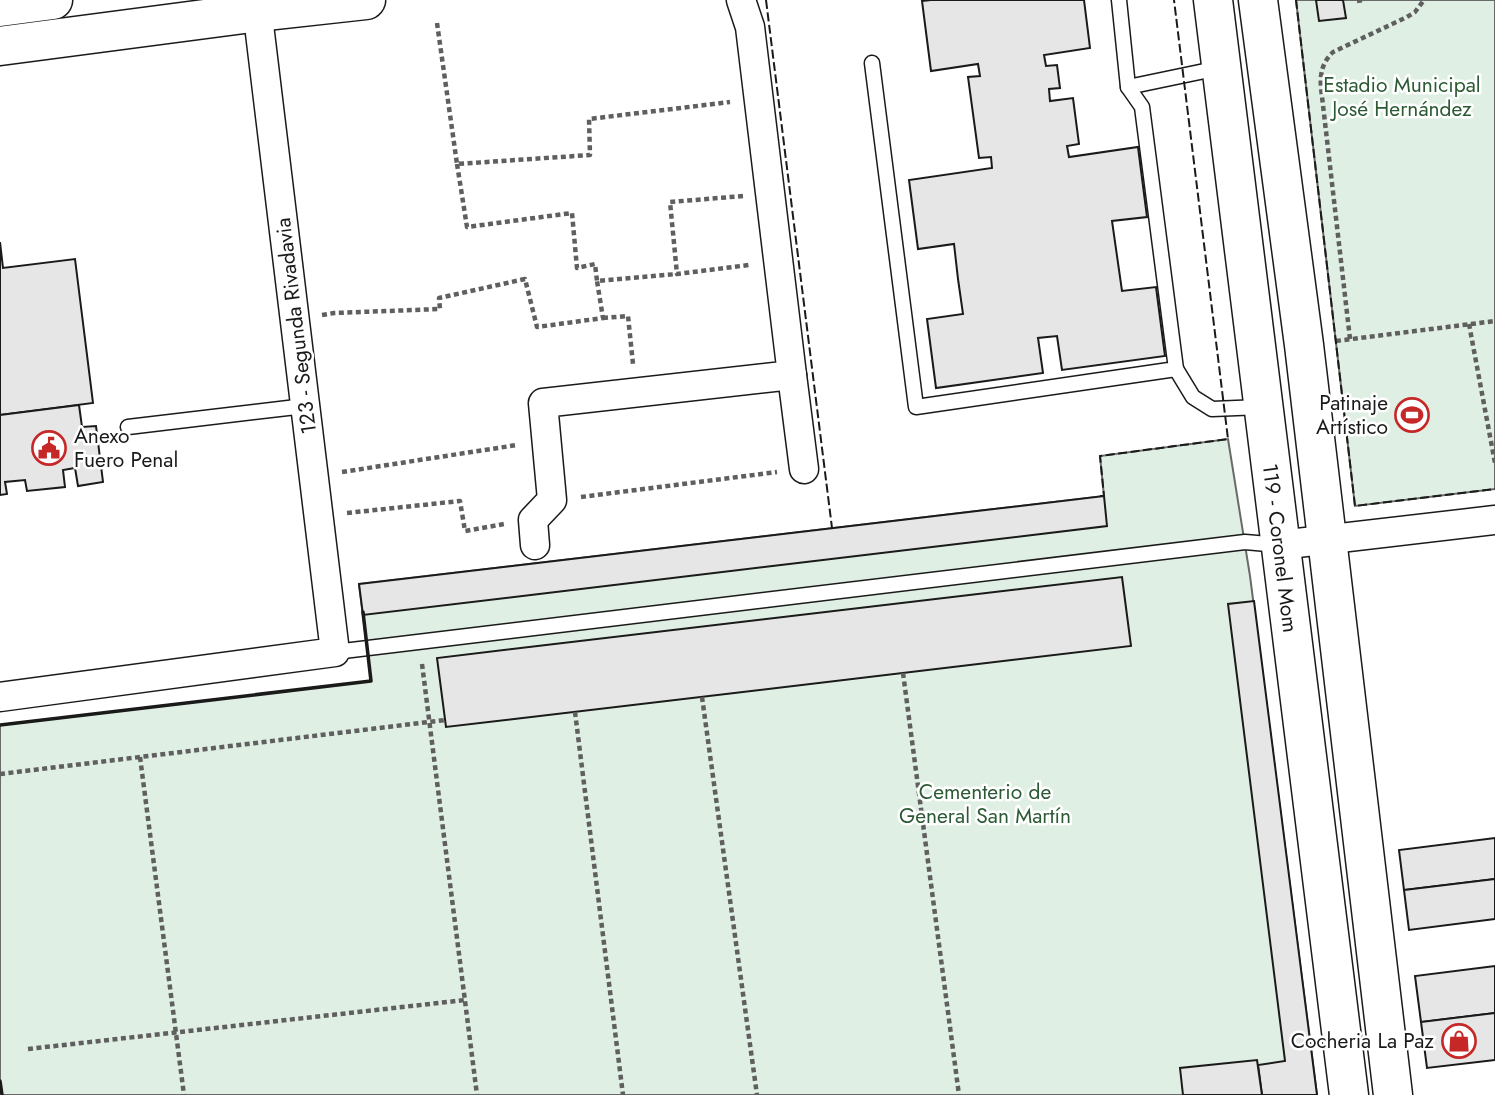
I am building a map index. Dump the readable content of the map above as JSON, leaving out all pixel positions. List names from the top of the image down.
{
  "streets": {
    "main road": ["119 - Coronel Mom"],
    "street": ["123 - Segunda Rivadavia"]
  },
  "parks": ["Estadio Municipal José Hernández", "Cementerio de General San Martín"],
  "places": {
    "sports": ["Patinaje Artístico"],
    "public building": ["Anexo Fuero Penal"],
    "shop": ["Cocheria La Paz"]
  }
}
